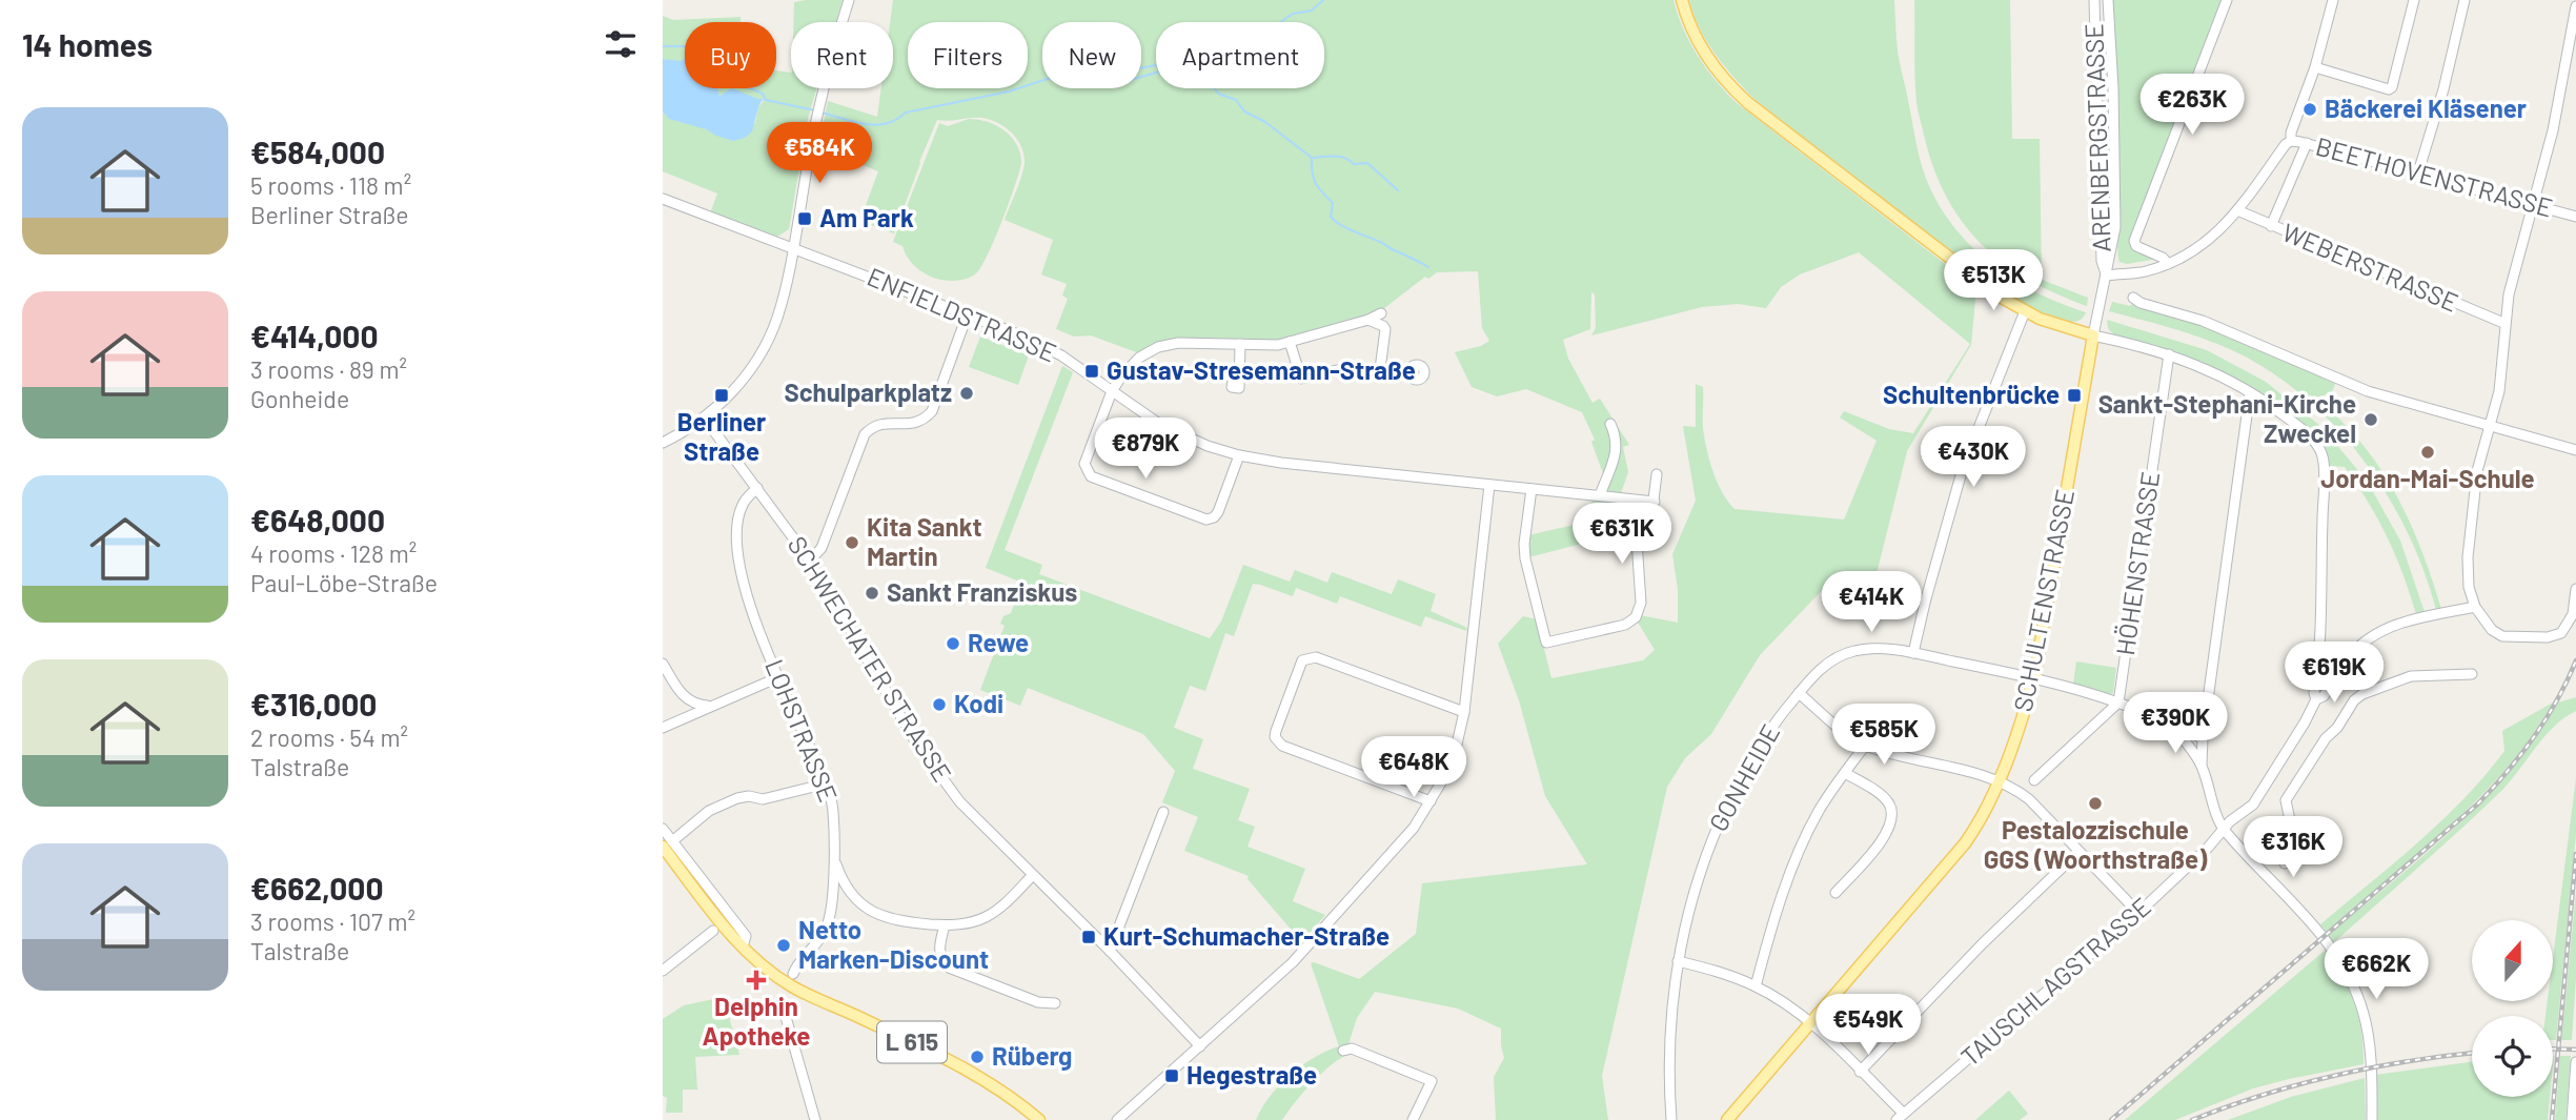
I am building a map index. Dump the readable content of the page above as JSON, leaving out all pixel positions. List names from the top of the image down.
{
  "streets": {
    "main road": ["SCHULTENSTRASSE", "L 615"],
    "street": [
      "ARENBERGSTRASSE",
      "BEETHOVENSTRASSE",
      "WEBERSTRASSE",
      "ENFIELDSTRASSE",
      "HÖHENSTRASSE",
      "SCHWECHATER STRASSE",
      "LOHSTRASSE",
      "GONHEIDE",
      "TAUSCHLAGSTRASSE"
    ]
  },
  "crossings": [
    ["ARENBERGSTRASSE", "SCHULTENSTRASSE"],
    ["ARENBERGSTRASSE", "TAUSCHLAGSTRASSE"],
    ["HÖHENSTRASSE", "GONHEIDE"],
    ["HÖHENSTRASSE", "TAUSCHLAGSTRASSE"],
    ["SCHULTENSTRASSE", "GONHEIDE"],
    ["SCHULTENSTRASSE", "TAUSCHLAGSTRASSE"],
    ["SCHWECHATER STRASSE", "LOHSTRASSE"]
  ],
  "places": {
    "other": [
      "Bäckerei Kläsener",
      "Schulparkplatz",
      "Sankt-Stephani-Kirche Zweckel",
      "Jordan-Mai-Schule",
      "Kita Sankt Martin",
      "Sankt Franziskus",
      "Rewe",
      "Kodi",
      "Pestalozzischule GGS (Woorthstraße)",
      "Netto Marken-Discount",
      "Rüberg"
    ],
    "transit": [
      "Am Park",
      "Gustav-Stresemann-Straße",
      "Berliner Straße",
      "Schultenbrücke",
      "Kurt-Schumacher-Straße",
      "Hegestraße"
    ],
    "health": ["Delphin Apotheke"]
  },
  "north": "top",
  "page": {
    "heading": "14 homes",
    "chip": [
      "Buy",
      "Rent",
      "Filters",
      "New",
      "Apartment"
    ],
    "price": [
      "€263K",
      "€584K",
      "€513K",
      "€879K",
      "€430K",
      "€631K",
      "€414K",
      "€619K",
      "€390K",
      "€585K",
      "€648K",
      "€316K",
      "€662K",
      "€549K"
    ],
    "list": [
      {
        "name": "€584,000",
        "note": "5 rooms · 118 m² · Berliner Straße"
      },
      {
        "name": "€414,000",
        "note": "3 rooms · 89 m² · Gonheide"
      },
      {
        "name": "€648,000",
        "note": "4 rooms · 128 m² · Paul-Löbe-Straße"
      },
      {
        "name": "€316,000",
        "note": "2 rooms · 54 m² · Talstraße"
      },
      {
        "name": "€662,000",
        "note": "3 rooms · 107 m² · Talstraße"
      }
    ]
  }
}
